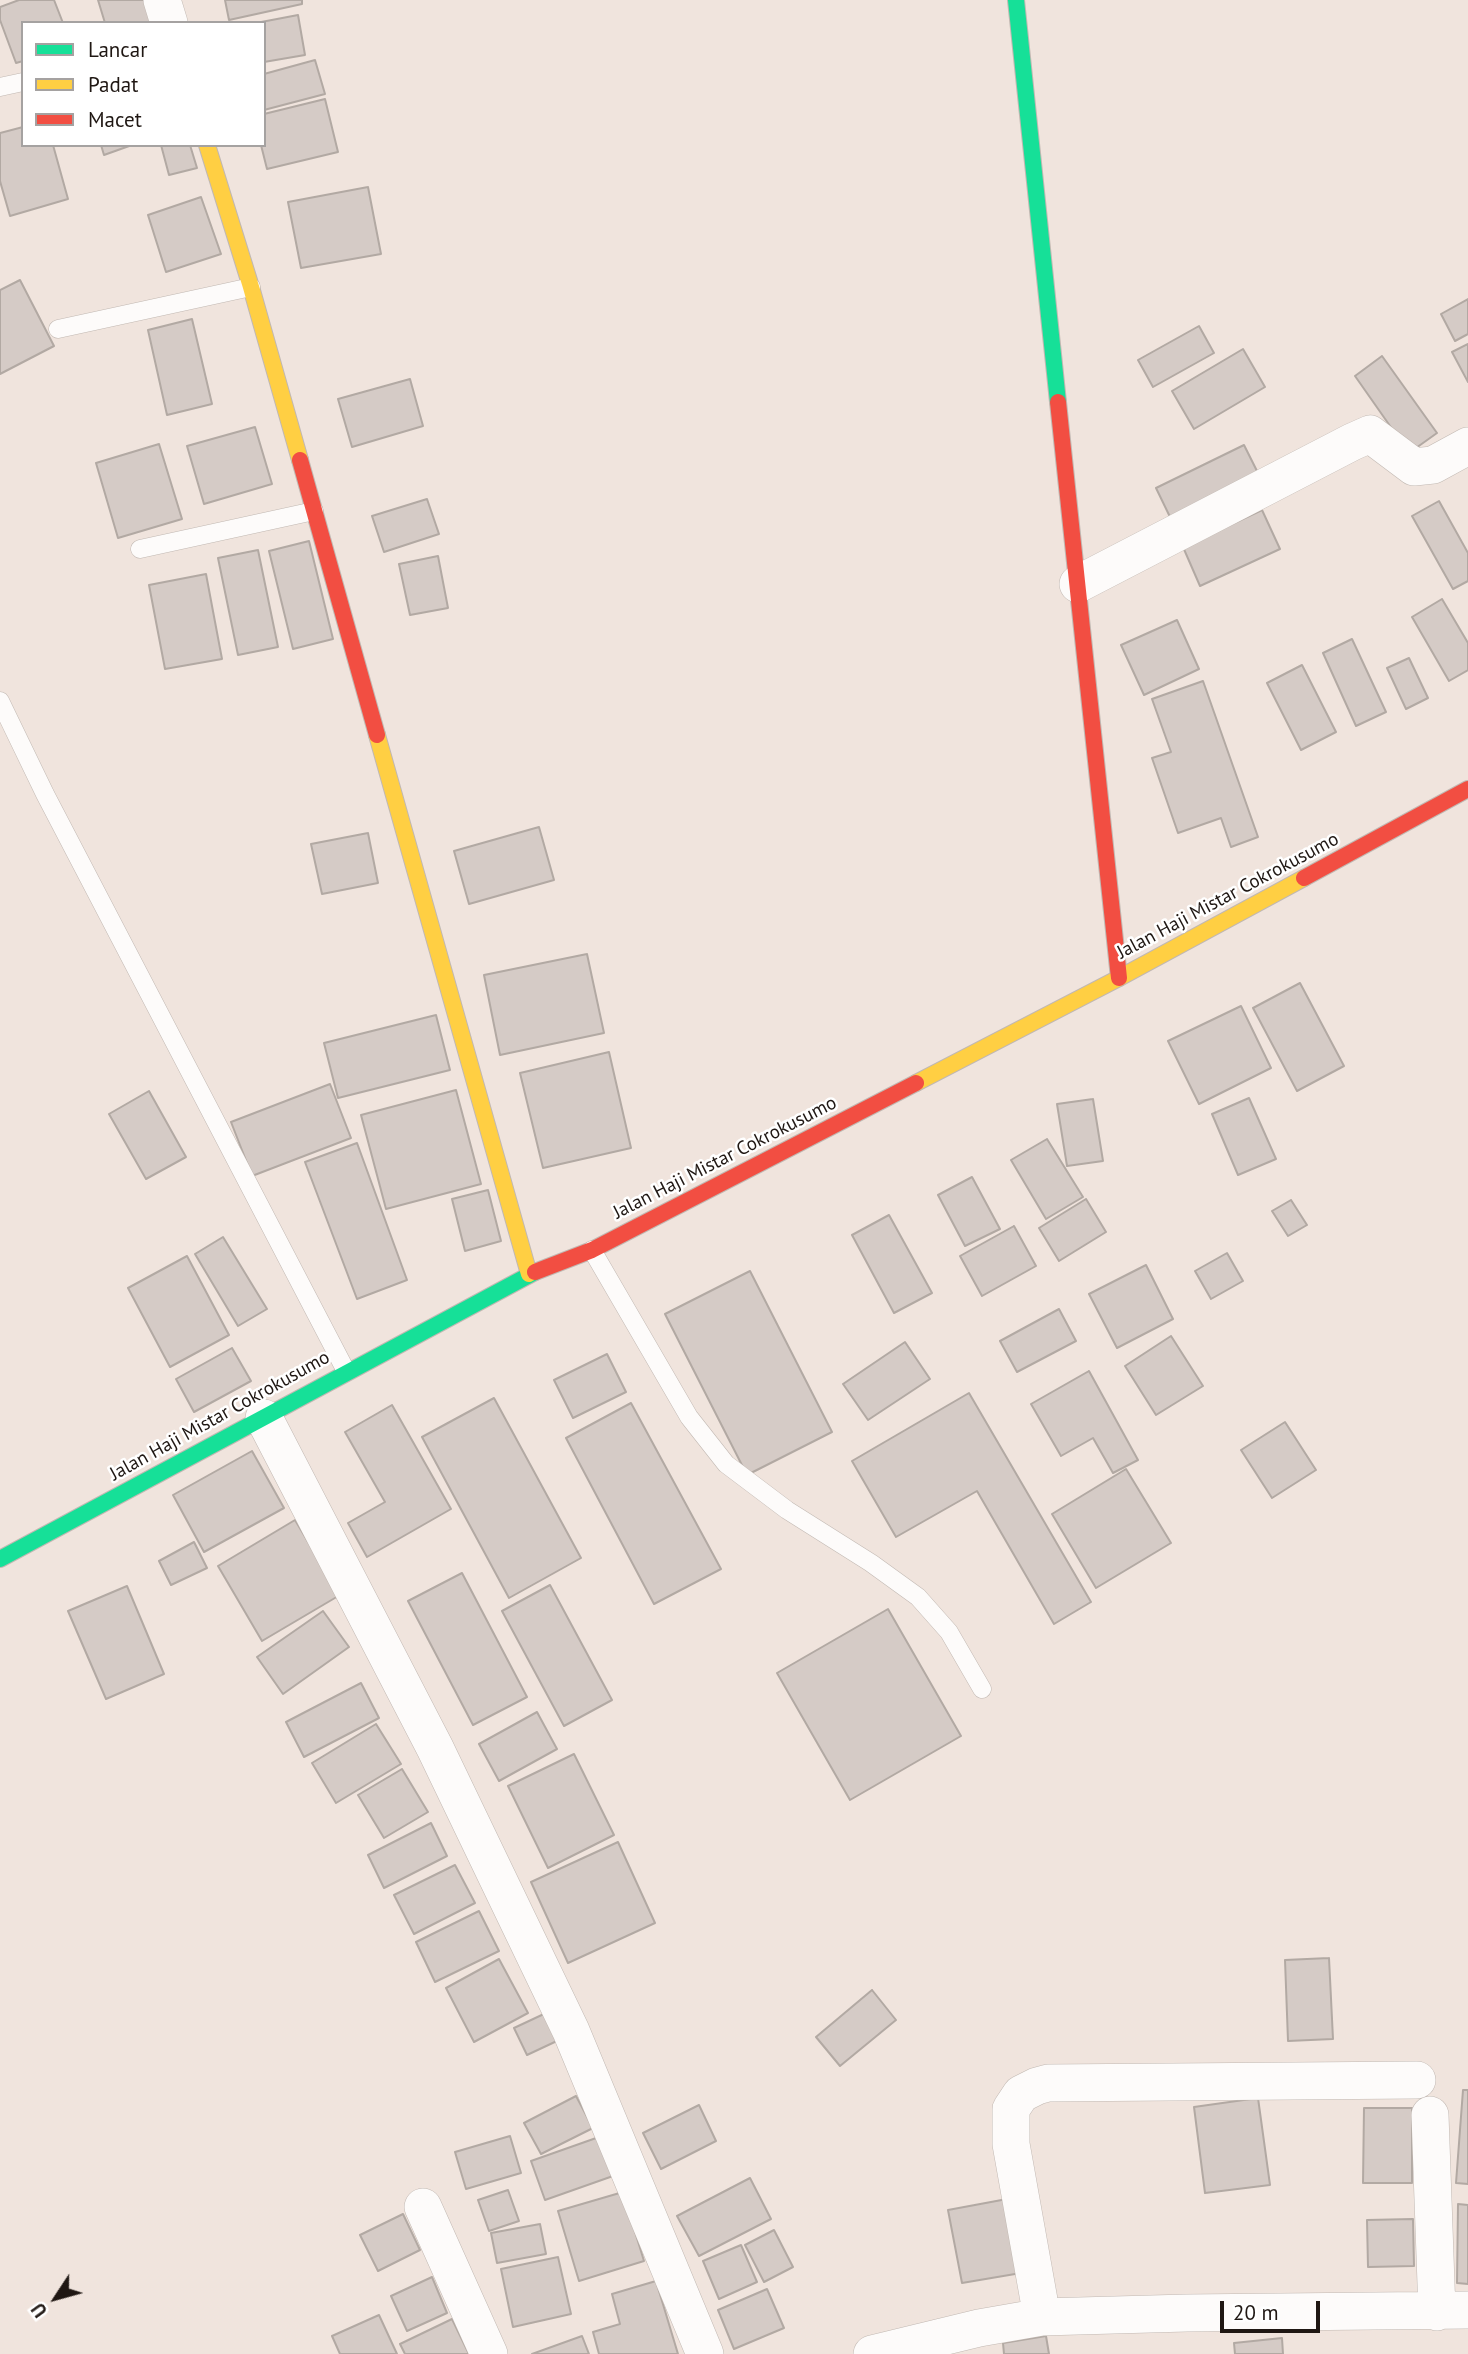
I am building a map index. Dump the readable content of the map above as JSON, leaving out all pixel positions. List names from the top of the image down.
{
  "streets": {
    "main road": ["Jalan Haji Mistar Cokrokusumo"]
  },
  "legend": ["Lancar", "Padat", "Macet"],
  "scale_bar": "20 m",
  "north": "bottom left"
}
